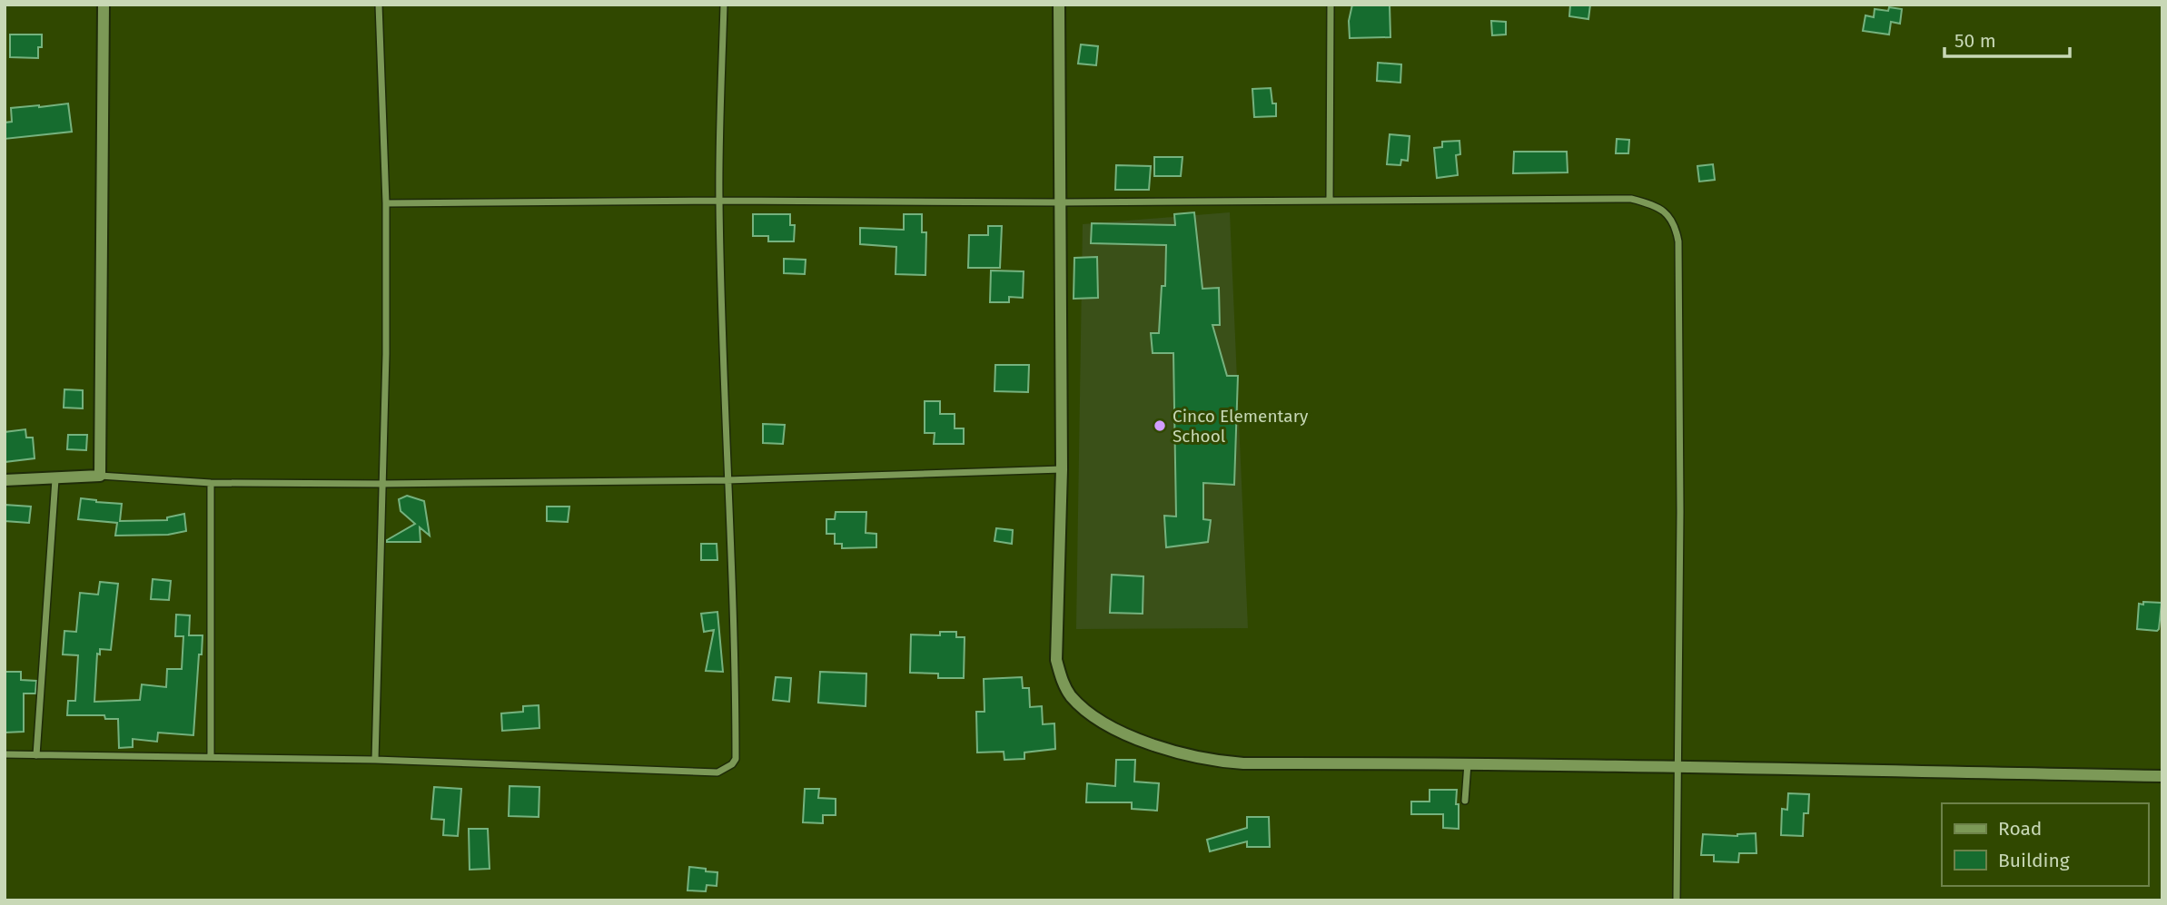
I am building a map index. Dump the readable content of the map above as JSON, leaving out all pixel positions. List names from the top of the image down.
{
  "places": ["Cinco Elementary School"],
  "legend": ["Road", "Building"],
  "scale_bar": "50 m"
}
